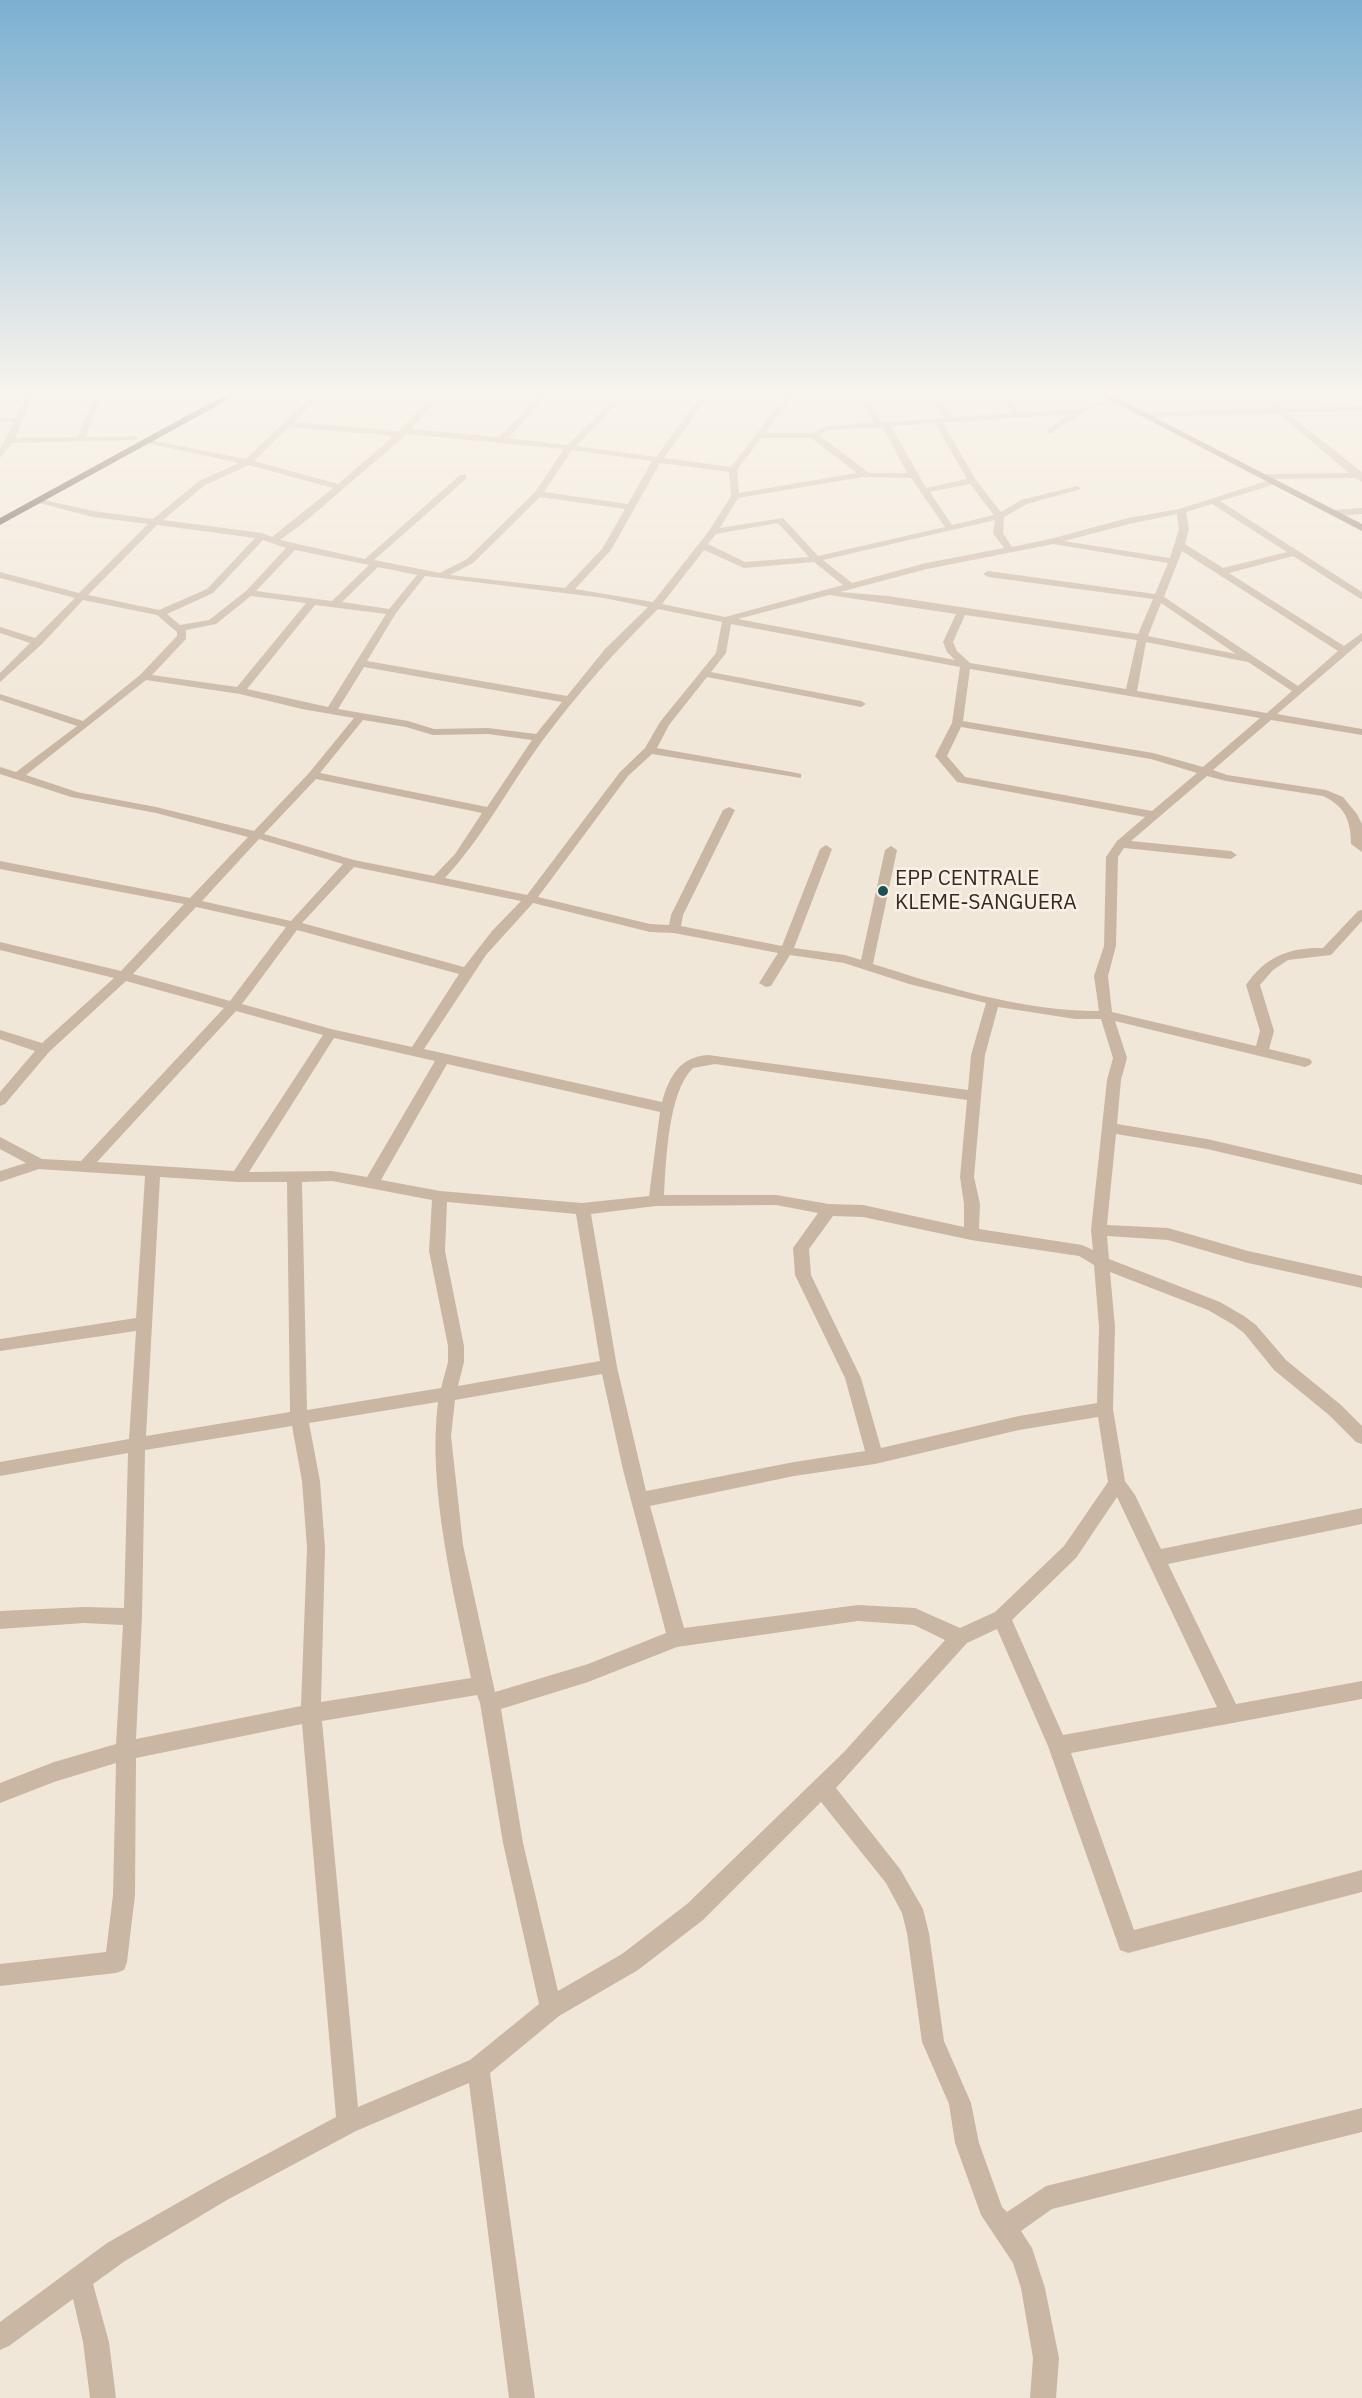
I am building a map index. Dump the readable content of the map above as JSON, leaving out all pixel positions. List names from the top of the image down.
{
  "places": ["EPP CENTRALE KLEME-SANGUERA"]
}
